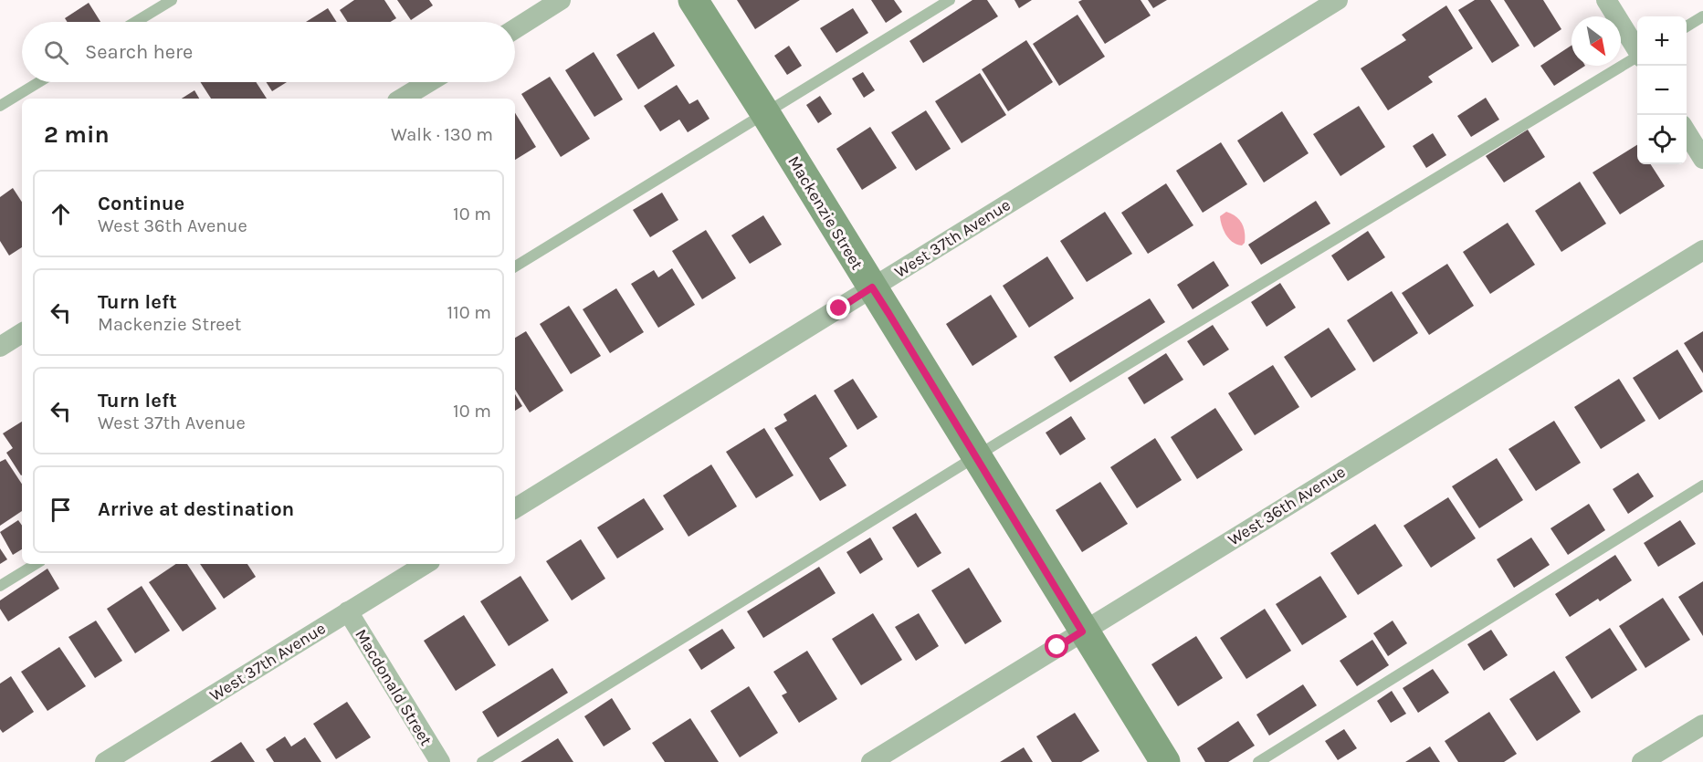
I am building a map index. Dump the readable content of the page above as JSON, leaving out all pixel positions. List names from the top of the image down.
{
  "streets": {
    "street": [
      "Mackenzie Street",
      "West 37th Avenue",
      "West 36th Avenue",
      "Macdonald Street"
    ]
  },
  "crossings": [
    ["Mackenzie Street", "West 37th Avenue"],
    ["Mackenzie Street", "West 36th Avenue"],
    ["West 37th Avenue", "Macdonald Street"]
  ],
  "north": "bottom right",
  "page": {
    "map_buttons": ["+", "−"],
    "search": "Search here",
    "heading": ["2 min", "Walk · 130 m"],
    "list": [
      ["Continue", "West 36th Avenue", "10 m"],
      ["Turn left", "Mackenzie Street", "110 m"],
      ["Turn left", "West 37th Avenue", "10 m"],
      "Arrive at destination"
    ]
  }
}
